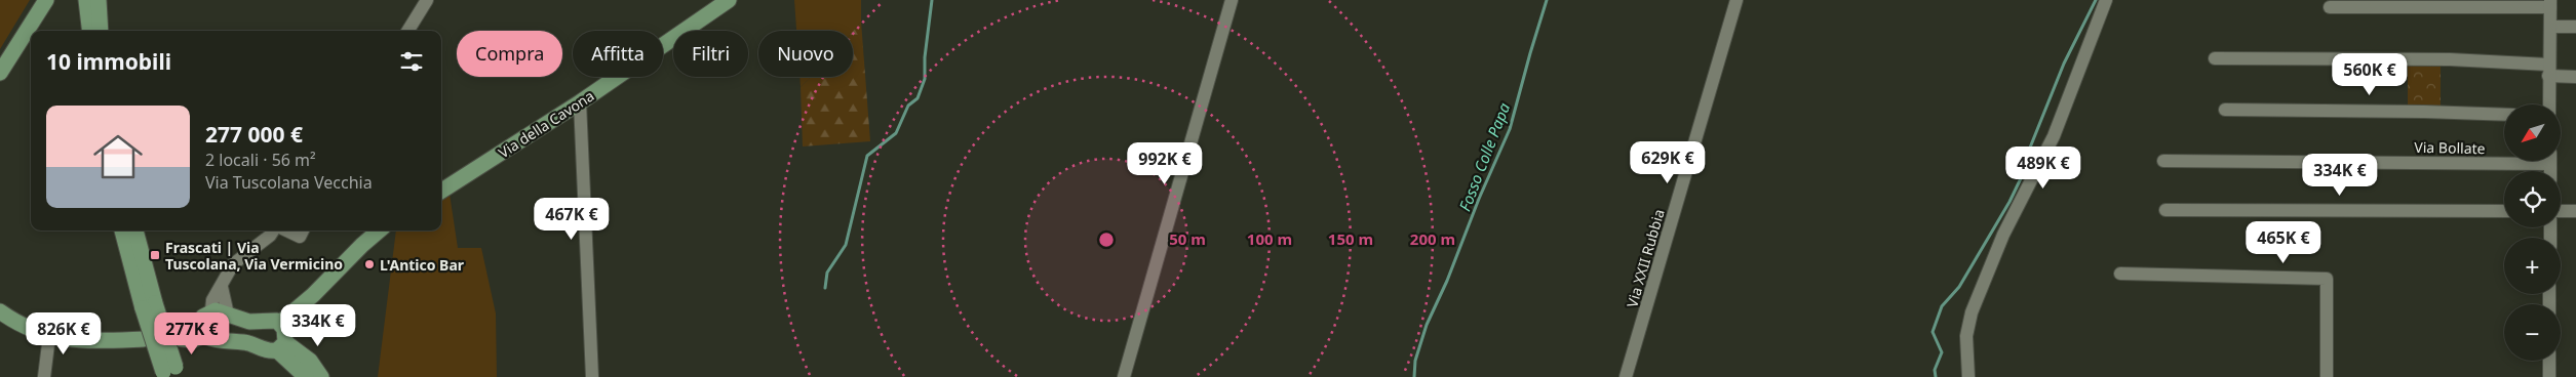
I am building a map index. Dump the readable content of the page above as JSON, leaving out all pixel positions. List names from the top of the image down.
{
  "streets": {
    "main road": ["Via della Cavona"],
    "street": ["Via Bollate", "Via XXII Rubbia"]
  },
  "water": ["Fosso Colle Papa"],
  "places": {
    "transit": ["Frascati | Via Tuscolana, Via Vermicino"],
    "other": ["L'Antico Bar"]
  },
  "north": "bottom left",
  "page": {
    "chip": [
      "Compra",
      "Affitta",
      "Filtri",
      "Nuovo"
    ],
    "heading": "10 immobili",
    "price": [
      "560K €",
      "629K €",
      "992K €",
      "489K €",
      "334K €",
      "467K €",
      "465K €",
      "334K €",
      "826K €",
      "277K €"
    ],
    "list": [
      {
        "name": "277 000 €",
        "note": "2 locali · 56 m² · Via Tuscolana Vecchia"
      }
    ],
    "map_buttons": ["+", "−"]
  },
  "rings": [
    "50 m",
    "100 m",
    "150 m",
    "200 m"
  ]
}
